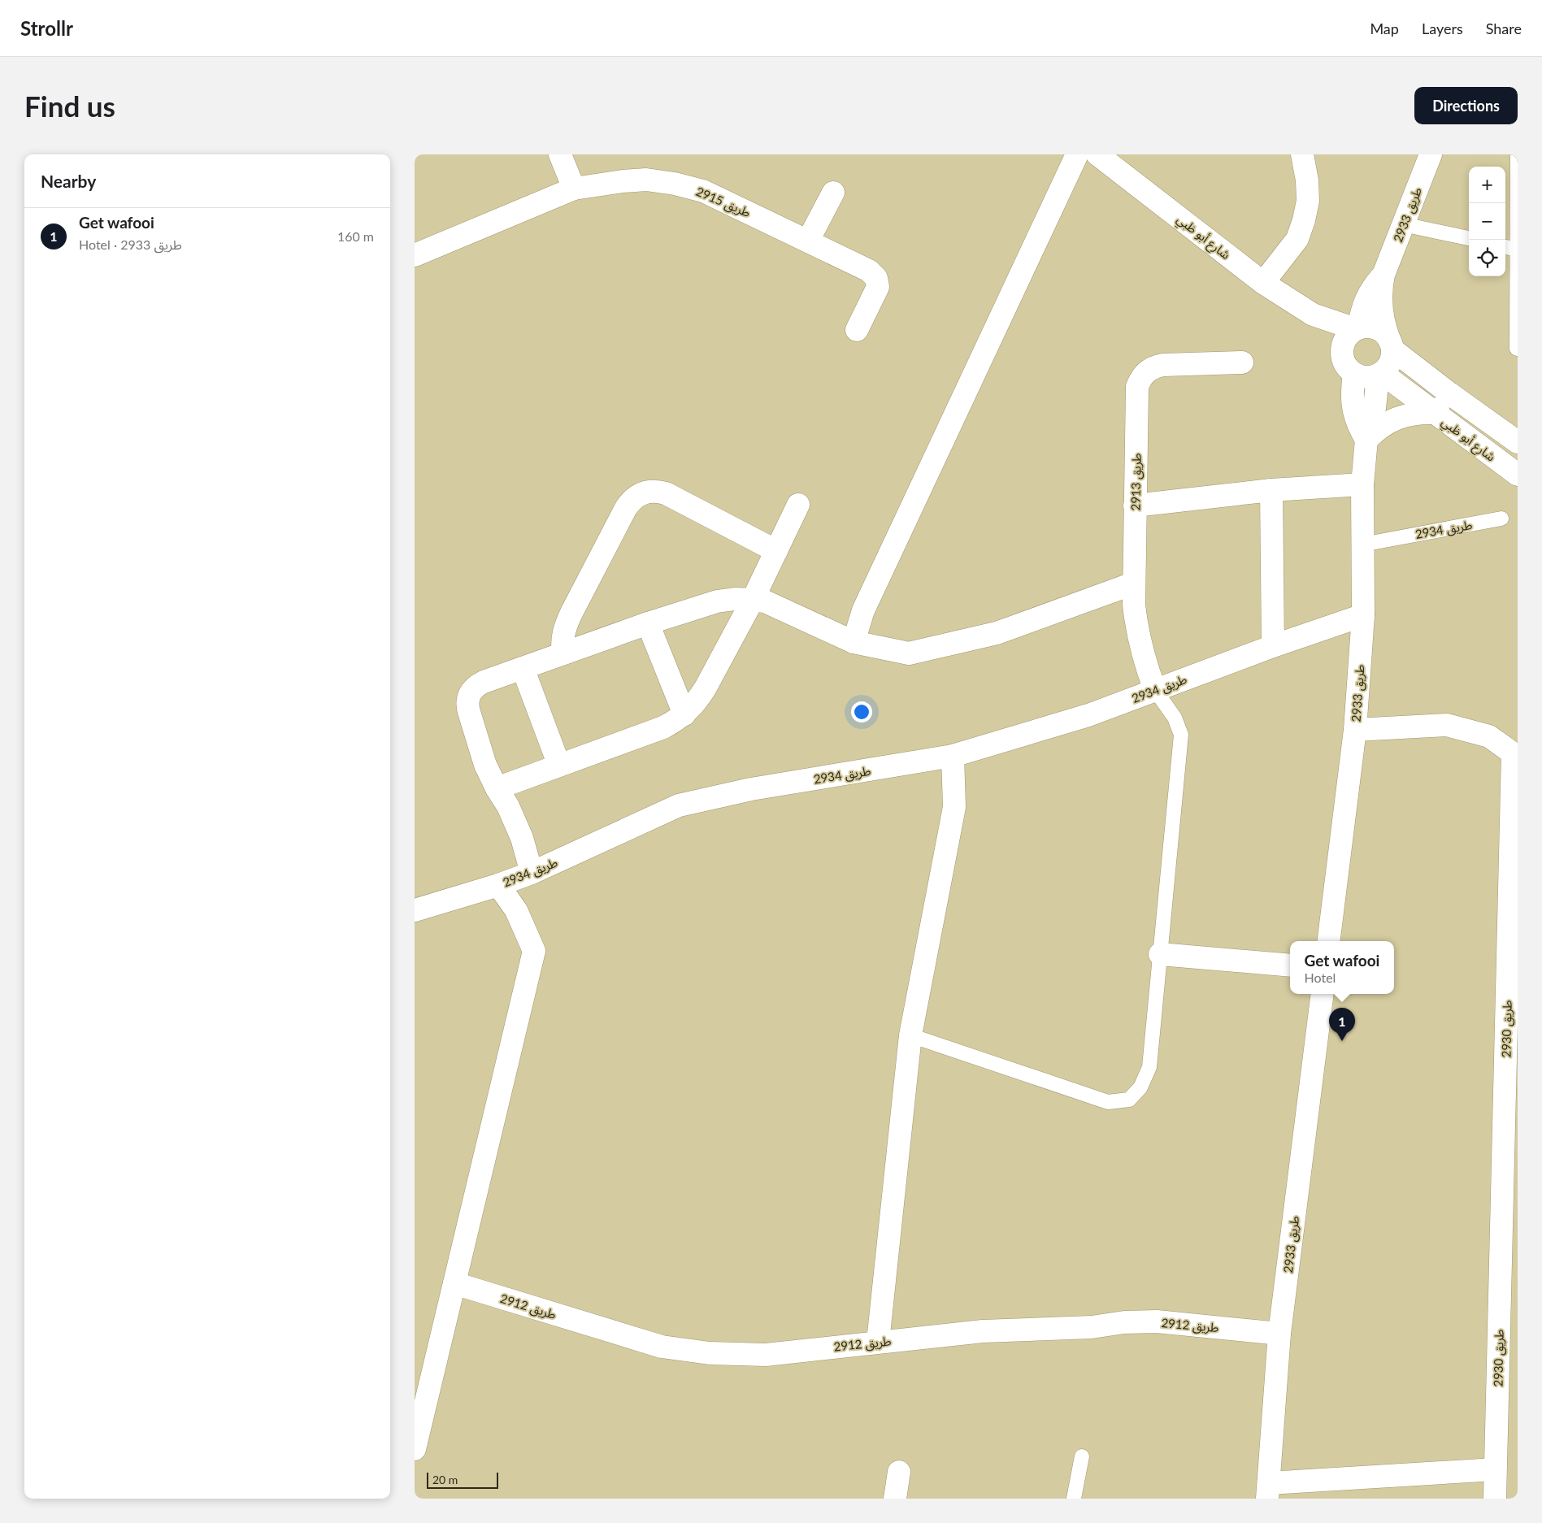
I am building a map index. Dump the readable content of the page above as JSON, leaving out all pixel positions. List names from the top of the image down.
{
  "streets": {
    "street": [
      "طريق 2915",
      "طريق 2933",
      "شارع أبو ظبي",
      "طريق 2913",
      "طريق 2934",
      "طريق 2930",
      "طريق 2912"
    ]
  },
  "crossings": [
    ["طريق 2933", "شارع أبو ظبي"],
    ["طريق 2933", "طريق 2934"],
    ["طريق 2933", "طريق 2930"],
    ["طريق 2933", "طريق 2912"],
    ["طريق 2913", "طريق 2934"]
  ],
  "scale_bar": "20 m",
  "page": {
    "header": "Strollr",
    "nav": ["Map", "Layers", "Share"],
    "buttons": "Directions",
    "title": "Find us",
    "heading": "Nearby",
    "map_buttons": ["+", "−"],
    "list": [
      {
        "mark": "1",
        "name": "Get wafooi",
        "note": "Hotel · طريق 2933",
        "value": "160 m"
      }
    ],
    "popup": ["Get wafooi", "Hotel"],
    "pins": "1",
    "scale": "20 m"
  }
}
